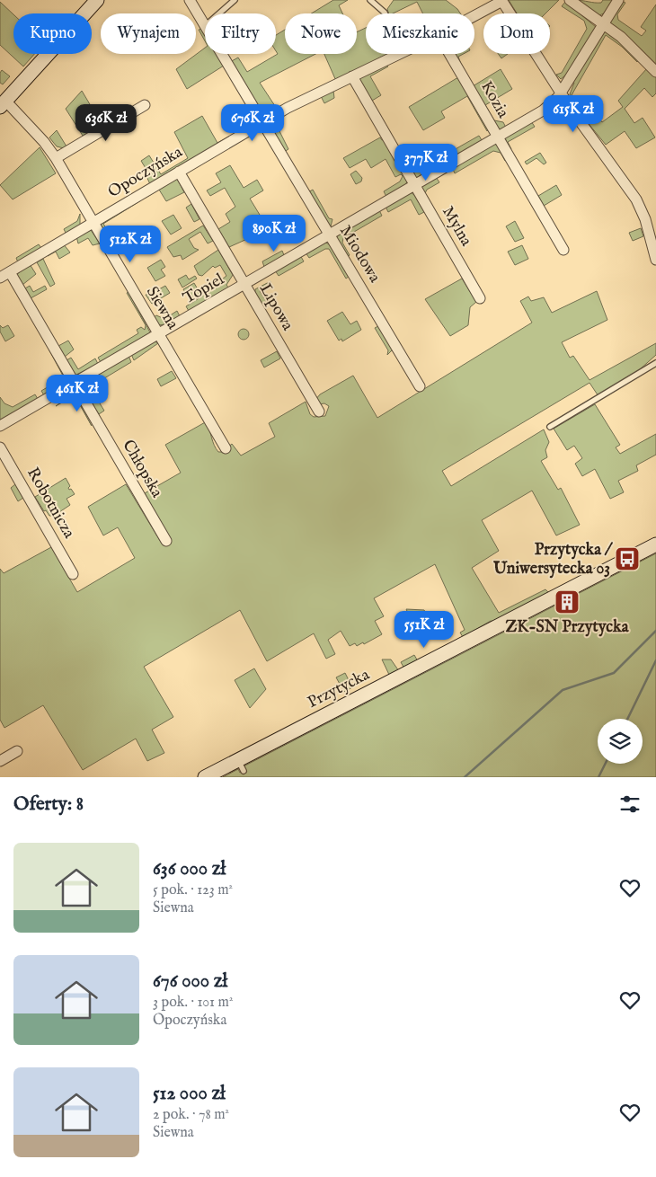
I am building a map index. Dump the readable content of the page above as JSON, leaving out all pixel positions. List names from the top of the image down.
{
  "streets": {
    "main road": ["Przytycka"],
    "street": [
      "Kozia",
      "Opoczyńska",
      "Mylna",
      "Miodowa",
      "Topiel",
      "Lipowa",
      "Siewna",
      "Chłopska",
      "Robotnicza"
    ]
  },
  "crossings": [
    ["Kozia", "Topiel"],
    ["Opoczyńska", "Mylna"],
    ["Opoczyńska", "Miodowa"],
    ["Opoczyńska", "Lipowa"],
    ["Opoczyńska", "Siewna"],
    ["Opoczyńska", "Chłopska"],
    ["Mylna", "Topiel"],
    ["Miodowa", "Topiel"],
    ["Topiel", "Lipowa"],
    ["Topiel", "Siewna"],
    ["Topiel", "Chłopska"]
  ],
  "places": {
    "bus stop": ["Przytycka / Uniwersytecka 03"],
    "building": ["ZK-SN Przytycka"]
  },
  "page": {
    "chip": [
      "Kupno",
      "Wynajem",
      "Filtry",
      "Nowe",
      "Mieszkanie",
      "Dom"
    ],
    "price": [
      "615K zł",
      "636K zł",
      "676K zł",
      "377K zł",
      "890K zł",
      "512K zł",
      "461K zł",
      "551K zł"
    ],
    "heading": "Oferty: 8",
    "list": [
      {
        "name": "636 000 zł",
        "note": "5 pok. · 123 m² · Siewna"
      },
      {
        "name": "676 000 zł",
        "note": "3 pok. · 101 m² · Opoczyńska"
      },
      {
        "name": "512 000 zł",
        "note": "2 pok. · 78 m² · Siewna"
      }
    ]
  }
}
